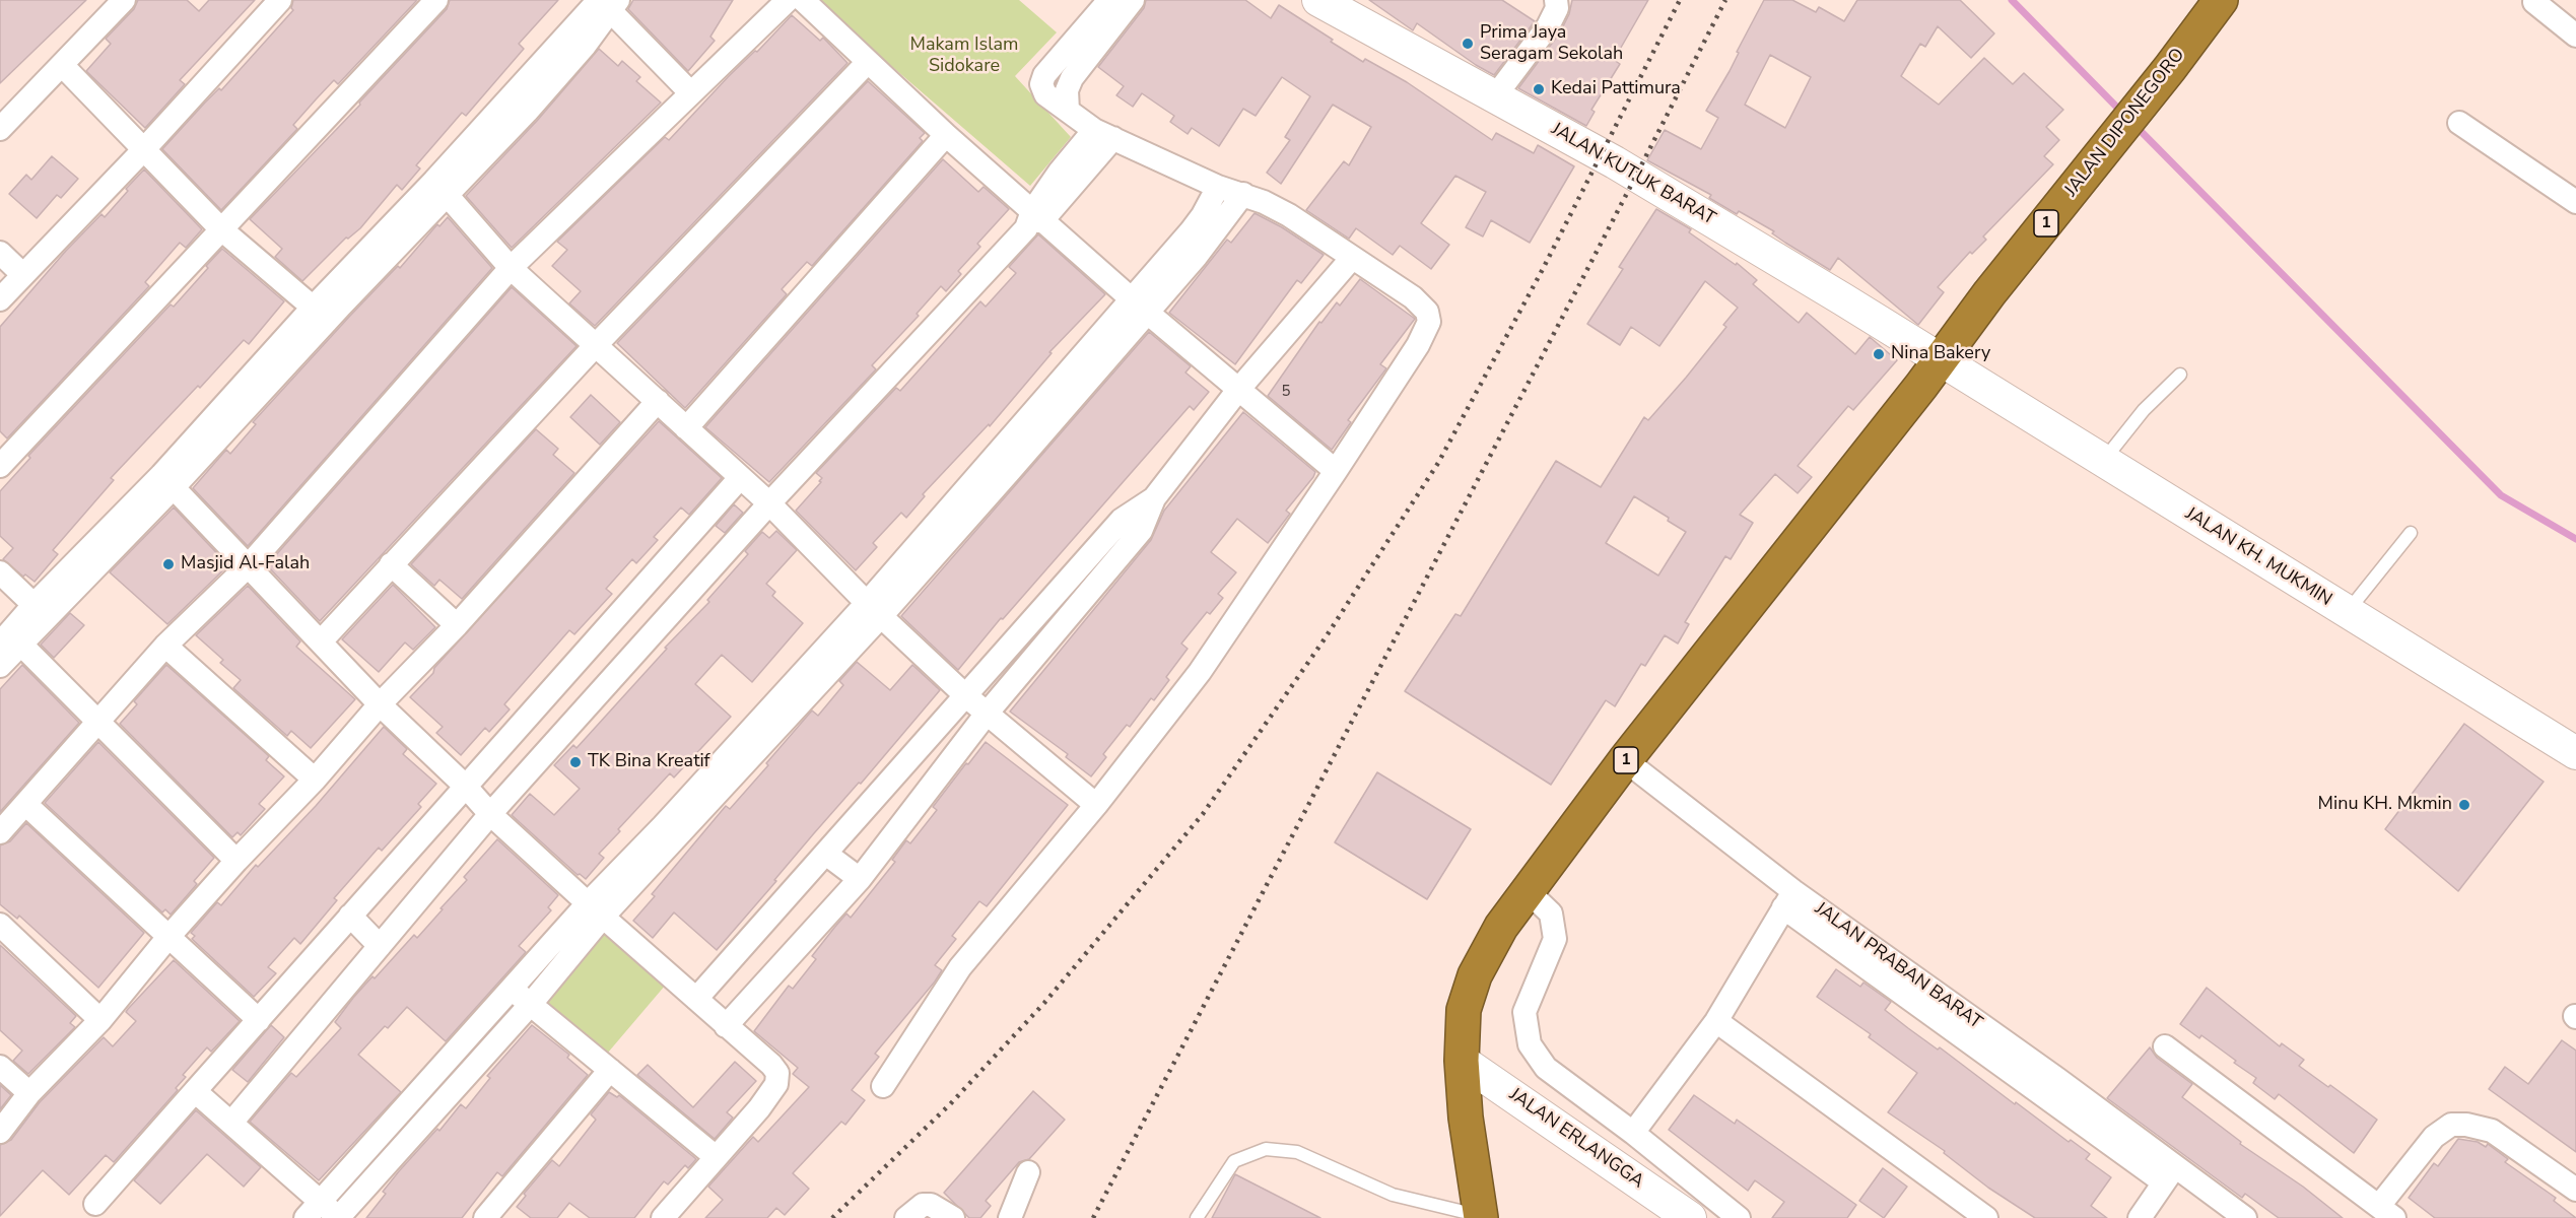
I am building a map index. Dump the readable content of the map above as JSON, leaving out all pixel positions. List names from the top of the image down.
{
  "streets": {
    "highway": ["JALAN DIPONEGORO", "1"],
    "street": [
      "JALAN KUTUK BARAT",
      "JALAN KH. MUKMIN",
      "JALAN PRABAN BARAT",
      "JALAN ERLANGGA"
    ]
  },
  "crossings": [
    ["JALAN DIPONEGORO", "JALAN KUTUK BARAT"],
    ["JALAN DIPONEGORO", "1"],
    ["JALAN DIPONEGORO", "JALAN KH. MUKMIN"],
    ["JALAN KUTUK BARAT", "1"],
    ["JALAN KUTUK BARAT", "JALAN KH. MUKMIN"],
    ["1", "JALAN KH. MUKMIN"],
    ["1", "JALAN PRABAN BARAT"],
    ["1", "JALAN ERLANGGA"]
  ],
  "parks": ["Makam Islam Sidokare"],
  "places": [
    "Prima Jaya Seragam Sekolah",
    "Kedai Pattimura",
    "Nina Bakery",
    "Masjid Al-Falah",
    "TK Bina Kreatif",
    "Minu KH. Mkmin"
  ],
  "house_numbers": ["5"]
}
